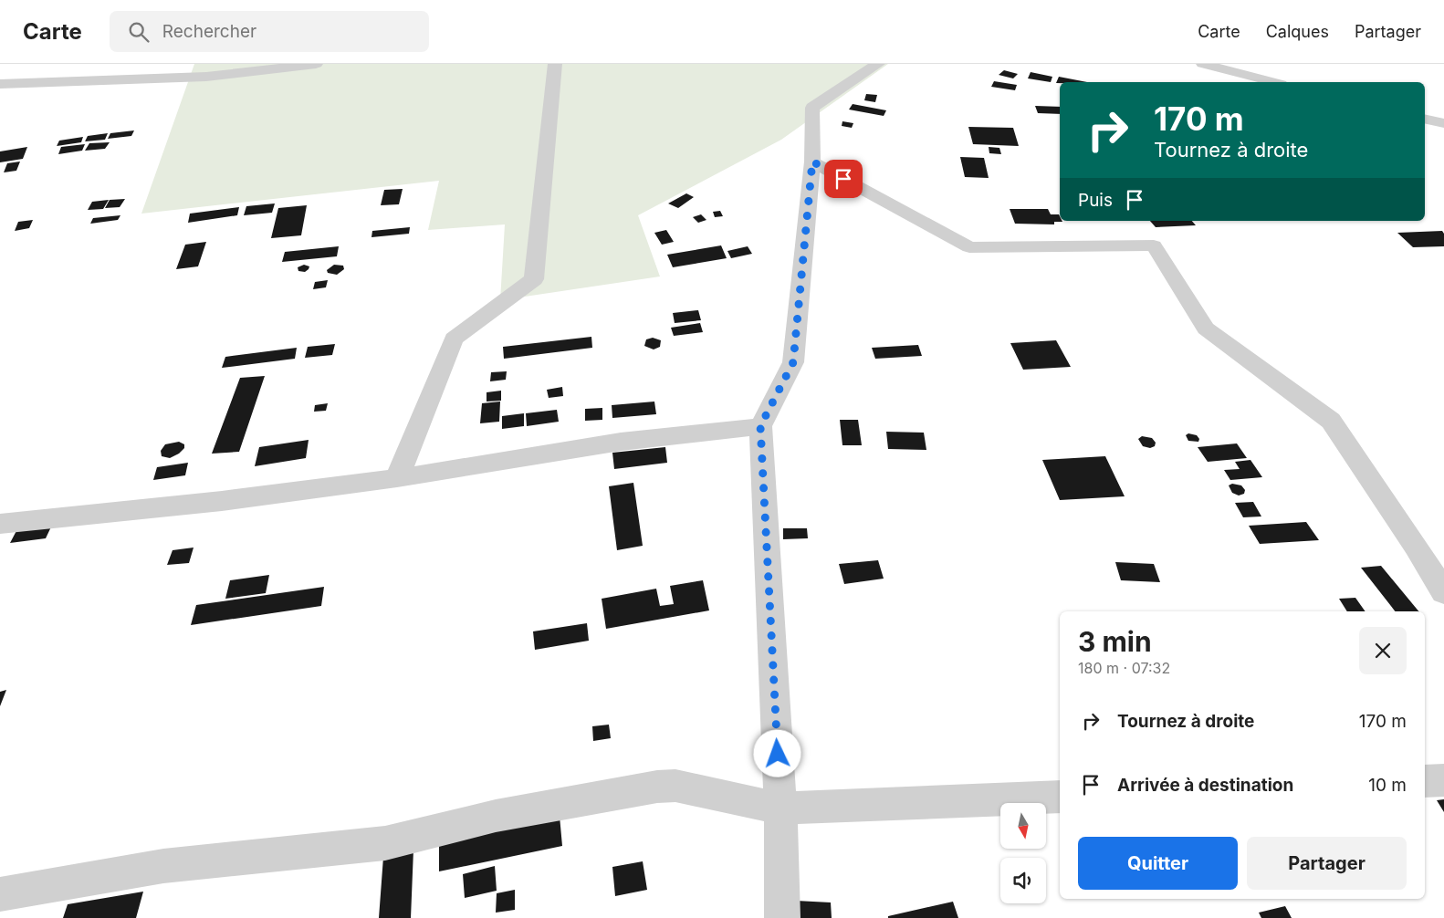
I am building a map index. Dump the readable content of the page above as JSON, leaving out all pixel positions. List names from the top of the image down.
{
  "north": "bottom",
  "page": {
    "header": "Carte",
    "search": "Rechercher",
    "nav": ["Carte", "Calques", "Partager"],
    "turn": ["170 m", "Tournez à droite"],
    "then": "Puis",
    "heading": ["3 min", "180 m · 07:32"],
    "list": [
      {
        "name": "Tournez à droite",
        "value": "170 m"
      },
      {
        "name": "Arrivée à destination",
        "value": "10 m"
      }
    ],
    "buttons": ["Quitter", "Partager"]
  }
}
